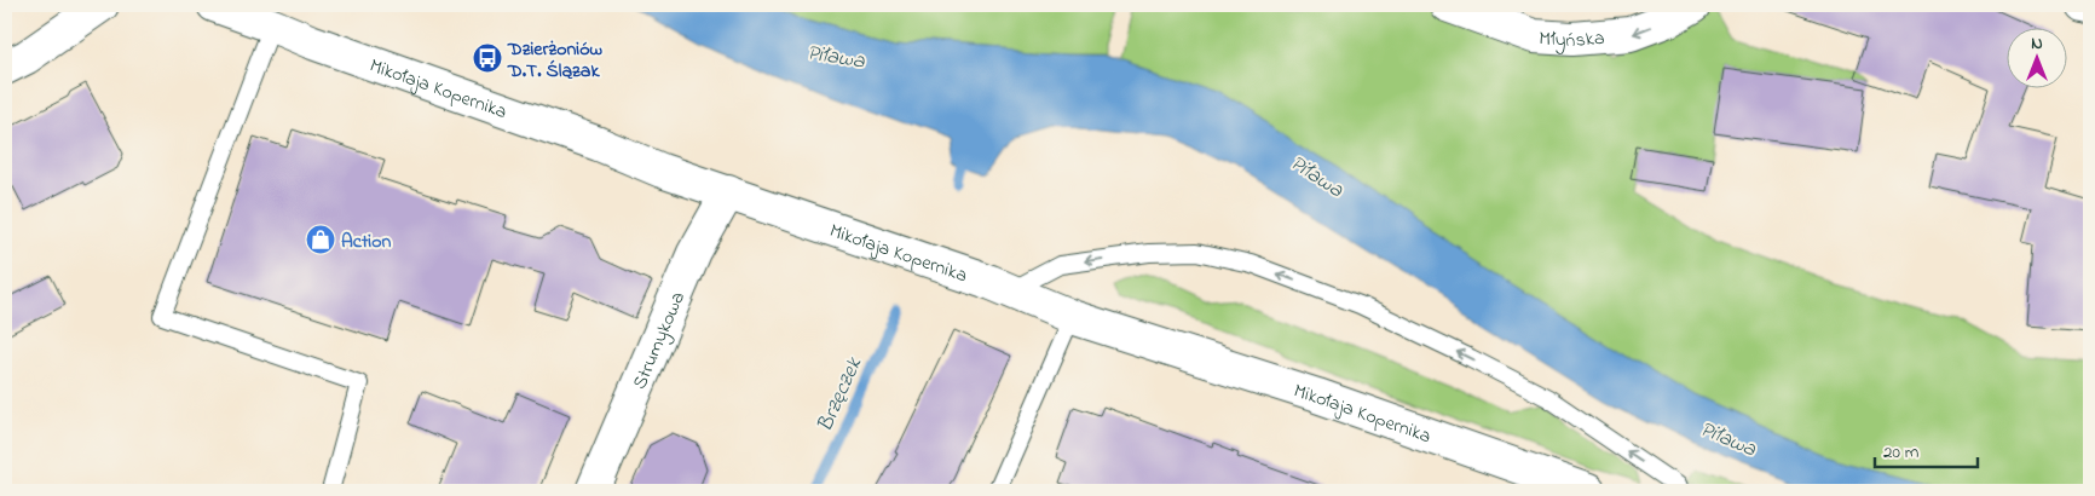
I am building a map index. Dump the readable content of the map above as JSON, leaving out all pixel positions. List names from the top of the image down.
{
  "streets": {
    "street": ["Młyńska", "Mikołaja Kopernika", "Strumykowa"]
  },
  "crossings": [
    ["Mikołaja Kopernika", "Strumykowa"]
  ],
  "one_way": ["Młyńska"],
  "water": ["Piława", "Brzęczek"],
  "places": {
    "bus stop": ["Dzierżoniów D.T. Ślązak"],
    "shop": ["Action"]
  },
  "scale_bar": "20 m",
  "north": "top"
}
